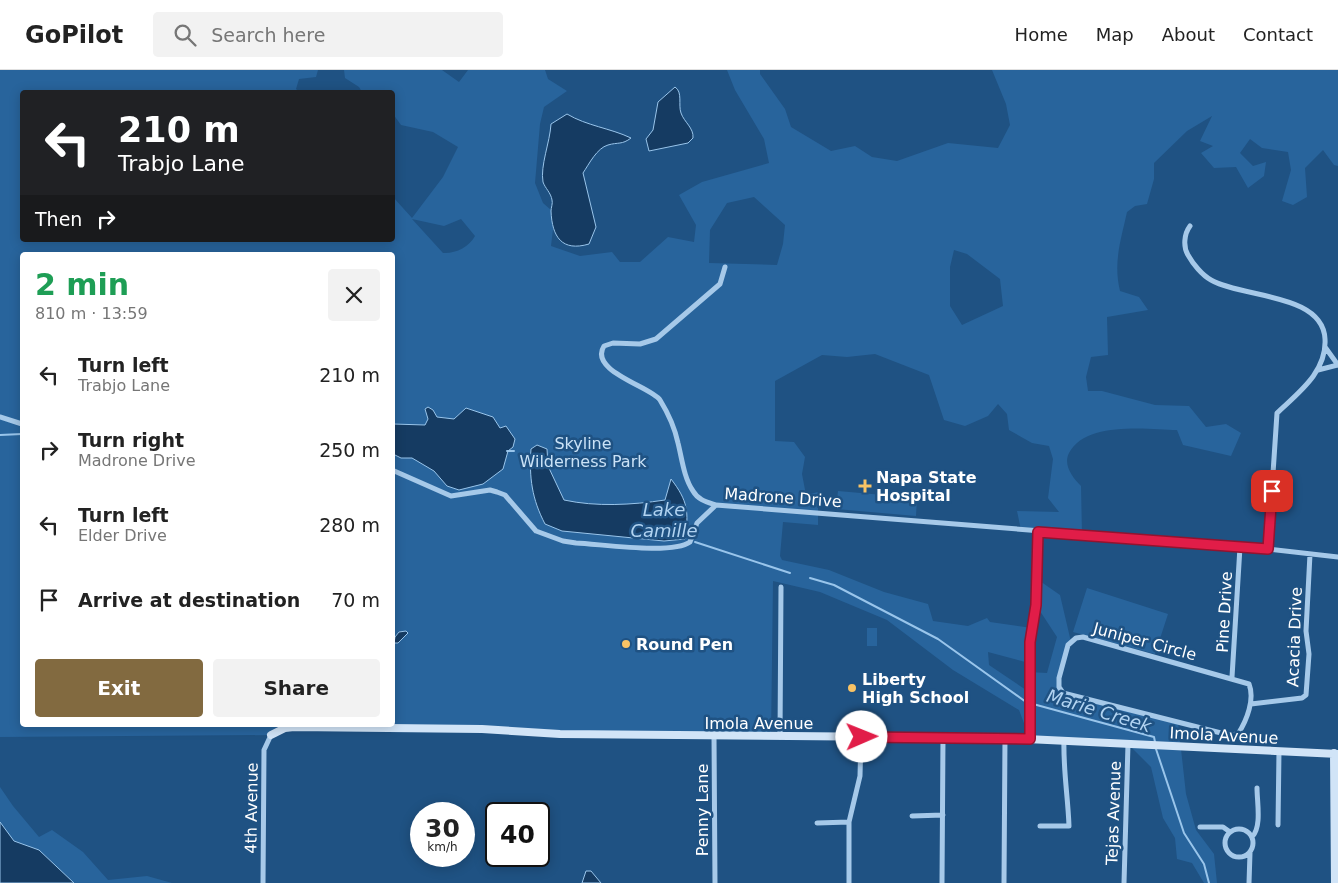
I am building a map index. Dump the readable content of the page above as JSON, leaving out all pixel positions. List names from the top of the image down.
{
  "streets": {
    "street": [
      "Madrone Drive",
      "Pine Drive",
      "Acacia Drive",
      "Juniper Circle",
      "Imola Avenue",
      "4th Avenue",
      "Penny Lane",
      "Tejas Avenue"
    ]
  },
  "crossings": [
    ["Madrone Drive", "Pine Drive"],
    ["Madrone Drive", "Acacia Drive"],
    ["Pine Drive", "Juniper Circle"],
    ["Acacia Drive", "Juniper Circle"],
    ["Imola Avenue", "4th Avenue"],
    ["Imola Avenue", "Penny Lane"],
    ["Imola Avenue", "Tejas Avenue"]
  ],
  "water": ["Lake Camille", "Marie Creek"],
  "parks": ["Skyline Wilderness Park"],
  "places": {
    "health": ["Napa State Hospital"],
    "other": ["Round Pen", "Liberty High School"]
  },
  "page": {
    "header": "GoPilot",
    "search": "Search here",
    "nav": [
      "Home",
      "Map",
      "About",
      "Contact"
    ],
    "turn": ["210 m", "Trabjo Lane"],
    "then": "Then",
    "heading": ["2 min", "810 m · 13:59"],
    "list": [
      {
        "name": "Turn left",
        "note": "Trabjo Lane",
        "value": "210 m"
      },
      {
        "name": "Turn right",
        "note": "Madrone Drive",
        "value": "250 m"
      },
      {
        "name": "Turn left",
        "note": "Elder Drive",
        "value": "280 m"
      },
      {
        "name": "Arrive at destination",
        "value": "70 m"
      }
    ],
    "buttons": ["Exit", "Share"],
    "speed": "30 km/h",
    "limit": "40"
  }
}
